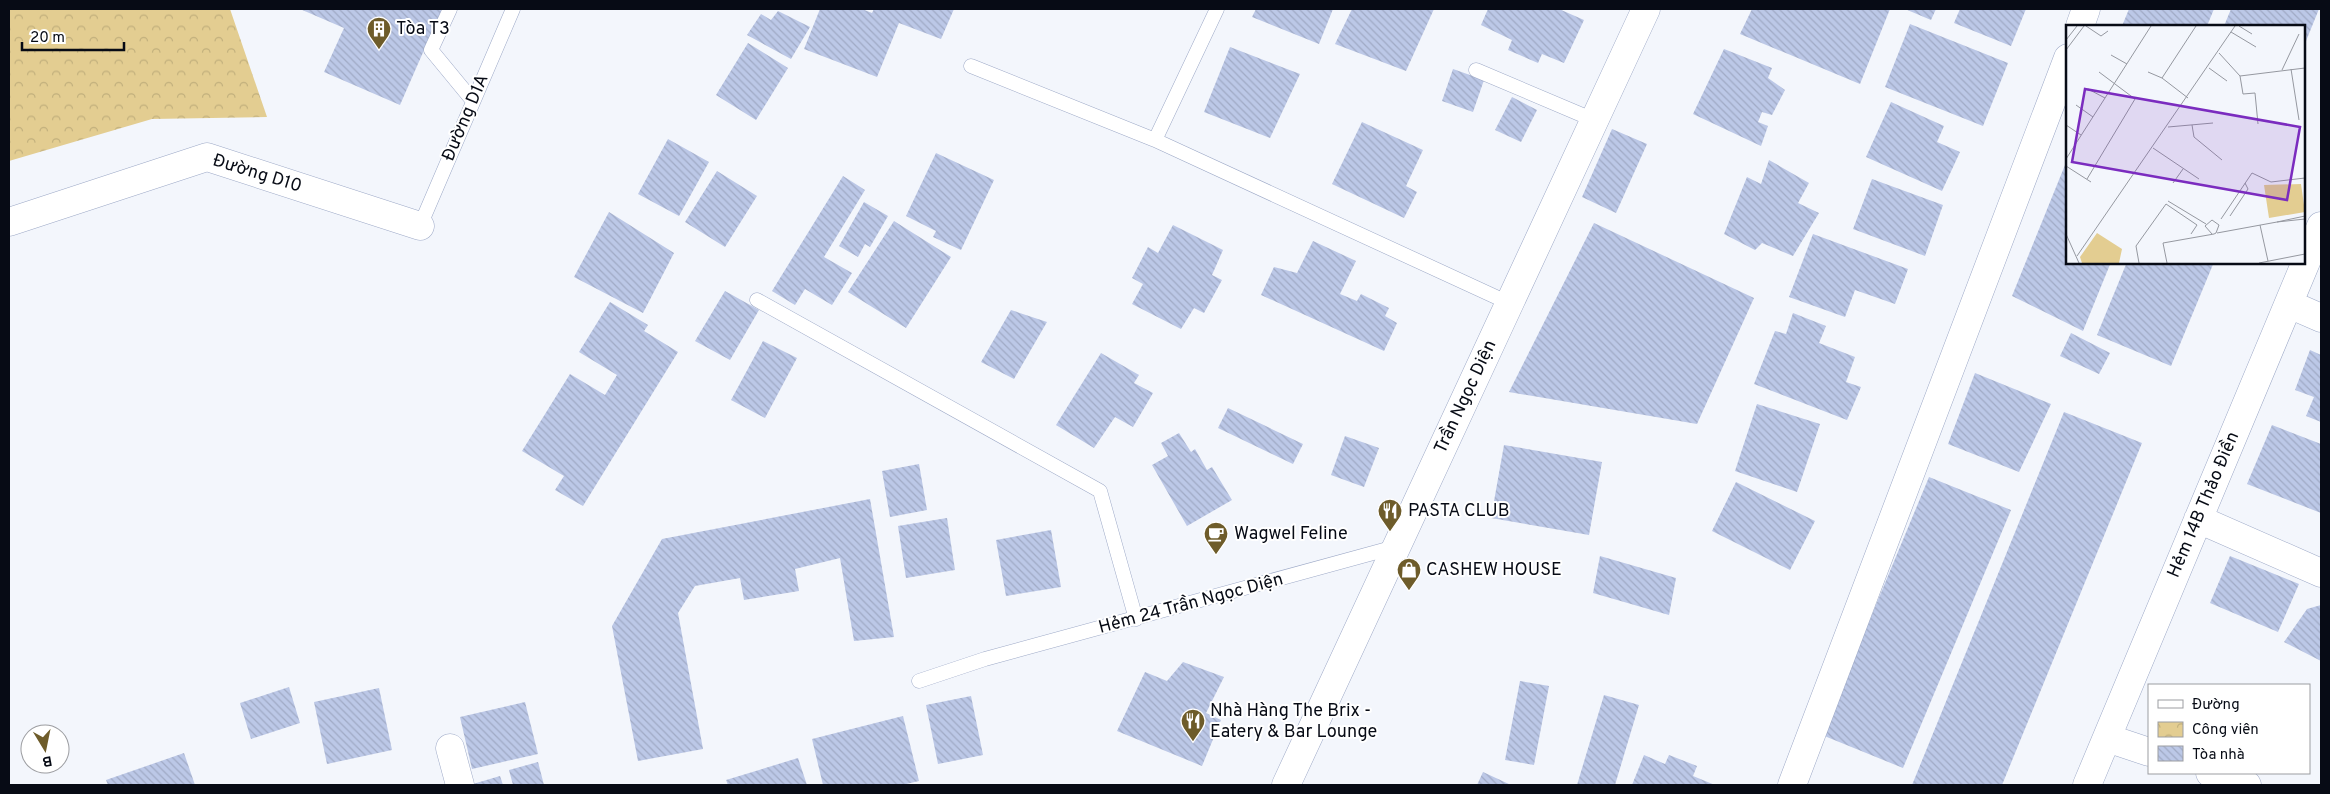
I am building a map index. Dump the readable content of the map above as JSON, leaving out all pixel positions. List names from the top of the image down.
{
  "streets": {
    "street": ["Đường D10", "Trần Ngọc Diện", "Hẻm 14B Thảo Điền"],
    "lane": ["Đường D1A", "Hẻm 24 Trần Ngọc Diện"]
  },
  "crossings": [
    ["Đường D1A", "Đường D10"],
    ["Trần Ngọc Diện", "Hẻm 24 Trần Ngọc Diện"]
  ],
  "places": {
    "building": ["Tòa T3"],
    "restaurant": ["PASTA CLUB", "Nhà Hàng The Brix - Eatery & Bar Lounge"],
    "cafe": ["Wagwel Feline"],
    "shop": ["CASHEW HOUSE"]
  },
  "legend": ["Đường", "Công viên", "Tòa nhà"],
  "scale_bar": "20 m",
  "north": "bottom"
}
